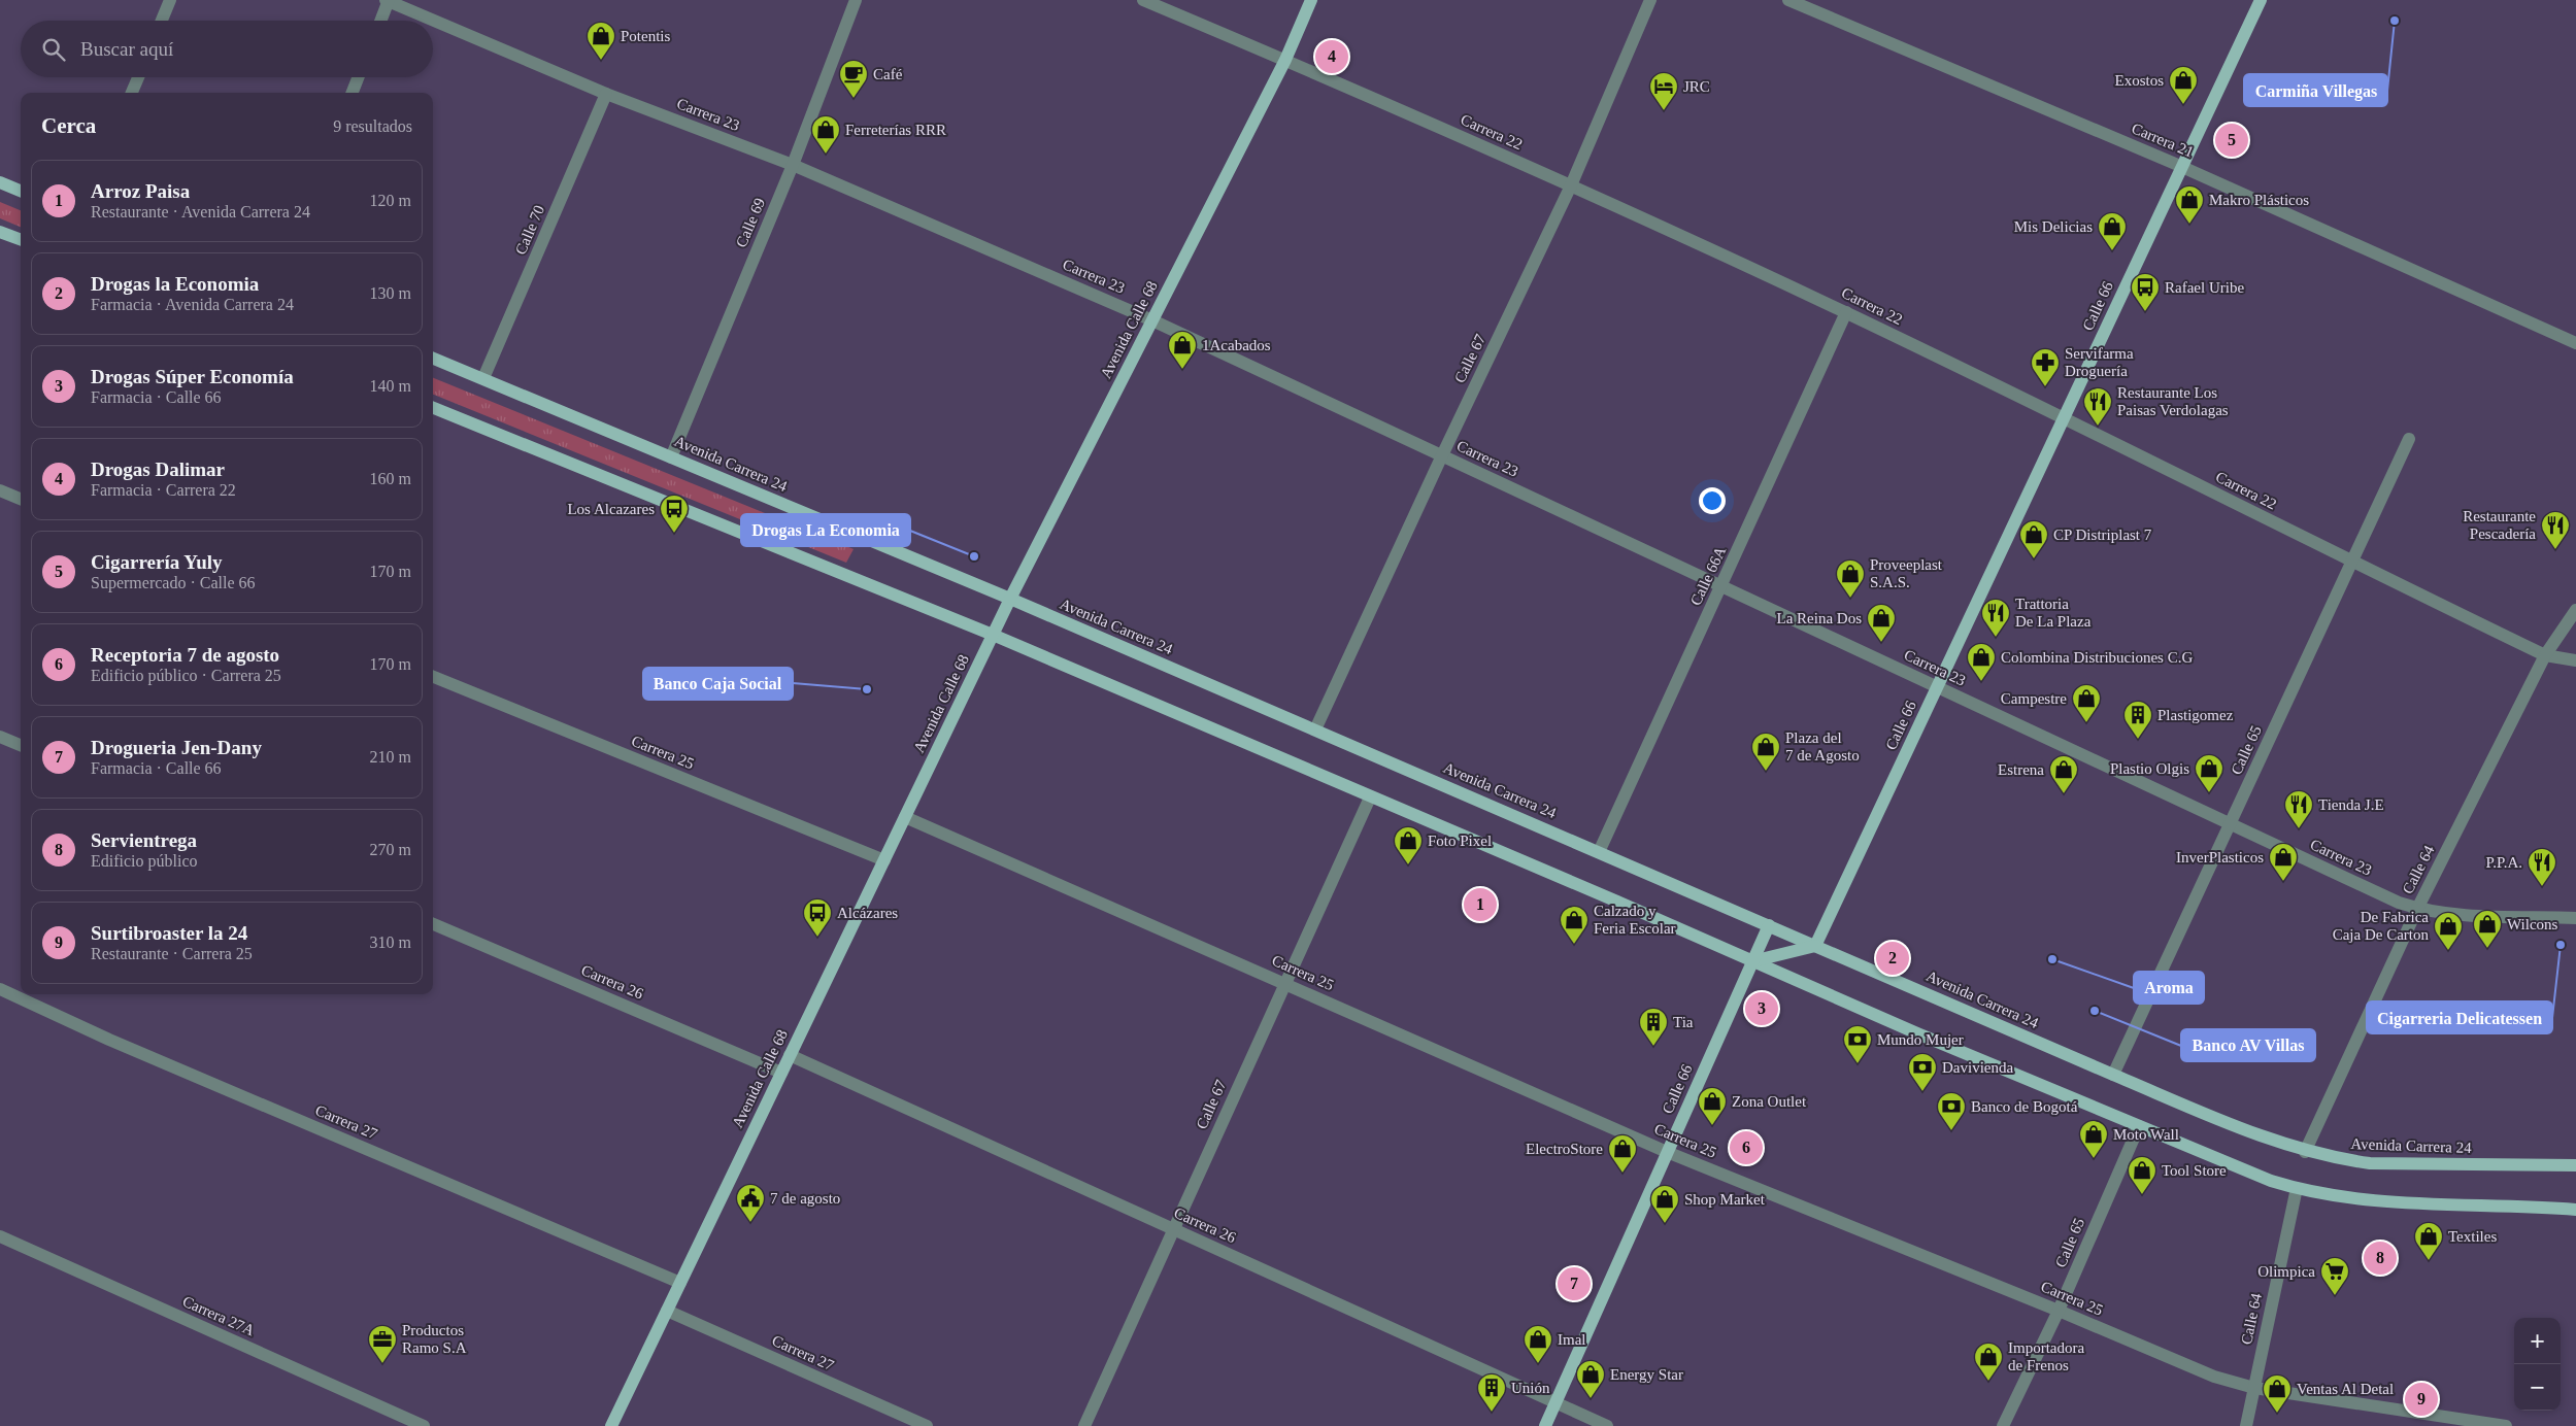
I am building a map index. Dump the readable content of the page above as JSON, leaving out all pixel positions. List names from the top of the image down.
{
  "streets": {
    "main road": ["Calle 66", "Avenida Calle 68", "Avenida Carrera 24"],
    "street": [
      "Carrera 23",
      "Carrera 22",
      "Carrera 21",
      "Calle 69",
      "Calle 70",
      "Calle 67",
      "Calle 66A",
      "Calle 65",
      "Carrera 25",
      "Calle 64",
      "Carrera 26",
      "Carrera 27",
      "Carrera 27A"
    ]
  },
  "crossings": [
    ["Carrera 23", "Calle 69"],
    ["Carrera 23", "Calle 70"],
    ["Carrera 23", "Calle 66"],
    ["Carrera 23", "Avenida Calle 68"],
    ["Carrera 23", "Calle 67"],
    ["Carrera 23", "Calle 66A"],
    ["Carrera 23", "Calle 65"],
    ["Carrera 23", "Calle 64"],
    ["Carrera 22", "Calle 66"],
    ["Carrera 22", "Avenida Calle 68"],
    ["Carrera 22", "Calle 67"],
    ["Carrera 22", "Calle 66A"],
    ["Carrera 22", "Calle 65"],
    ["Carrera 22", "Calle 64"],
    ["Carrera 21", "Calle 66"],
    ["Calle 69", "Avenida Carrera 24"],
    ["Calle 70", "Avenida Carrera 24"],
    ["Calle 66", "Avenida Carrera 24"],
    ["Calle 66", "Carrera 25"],
    ["Calle 66", "Carrera 26"],
    ["Avenida Calle 68", "Avenida Carrera 24"],
    ["Avenida Calle 68", "Carrera 25"],
    ["Avenida Calle 68", "Carrera 26"],
    ["Avenida Calle 68", "Carrera 27"],
    ["Calle 67", "Avenida Carrera 24"],
    ["Calle 67", "Carrera 25"],
    ["Calle 67", "Carrera 26"],
    ["Avenida Carrera 24", "Calle 66A"],
    ["Avenida Carrera 24", "Calle 65"],
    ["Avenida Carrera 24", "Calle 64"],
    ["Calle 65", "Carrera 25"],
    ["Carrera 25", "Calle 64"]
  ],
  "places": {
    "other": [
      "Carmiña Villegas",
      "Drogas La Economia",
      "Banco Caja Social",
      "Cigarreria Delicatessen",
      "Aroma",
      "Banco AV Villas"
    ],
    "shop": [
      "Potentis",
      "Exostos",
      "Ferreterías RRR",
      "Makro Plásticos",
      "Mis Delicias",
      "1Acabados",
      "CP Distriplast 7",
      "Proveeplast S.A.S.",
      "La Reina Dos",
      "Colombina Distribuciones C.G",
      "Campestre",
      "Plaza del 7 de Agosto",
      "Plastio Olgis",
      "Estrena",
      "Foto Pixel",
      "InverPlasticos",
      "Calzado y Feria Escolar",
      "Wilcons",
      "De Fabrica Caja De Carton",
      "Zona Outlet",
      "Moto Wall",
      "ElectroStore",
      "Tool Store",
      "Shop Market",
      "Textiles",
      "Imal",
      "Importadora de Frenos",
      "Energy Star",
      "Ventas Al Detal"
    ],
    "cafe": ["Café"],
    "hotel": ["JRC"],
    "bus stop": ["Rafael Uribe", "Los Alcazares", "Alcázares"],
    "pharmacy": ["Servifarma Droguería"],
    "restaurant": [
      "Restaurante Los Paisas Verdolagas",
      "Restaurante Pescadería",
      "Trattoria De La Plaza",
      "Tienda J.E",
      "P.P.A."
    ],
    "building": ["Plastigomez", "Tia", "Unión"],
    "bank": ["Mundo Mujer", "Davivienda", "Banco de Bogotá"],
    "public building": ["7 de agosto"],
    "supermarket": ["Olimpica"],
    "office": ["Productos Ramo S.A"]
  },
  "page": {
    "search": "Buscar aquí",
    "pins": [
      "4",
      "5",
      "1",
      "2",
      "3",
      "6",
      "8",
      "7",
      "9"
    ],
    "heading": ["Cerca", "9 resultados"],
    "list": [
      {
        "mark": "1",
        "name": "Arroz Paisa",
        "note": "Restaurante · Avenida Carrera 24",
        "value": "120 m"
      },
      {
        "mark": "2",
        "name": "Drogas la Economia",
        "note": "Farmacia · Avenida Carrera 24",
        "value": "130 m"
      },
      {
        "mark": "3",
        "name": "Drogas Súper Economía",
        "note": "Farmacia · Calle 66",
        "value": "140 m"
      },
      {
        "mark": "4",
        "name": "Drogas Dalimar",
        "note": "Farmacia · Carrera 22",
        "value": "160 m"
      },
      {
        "mark": "5",
        "name": "Cigarrería Yuly",
        "note": "Supermercado · Calle 66",
        "value": "170 m"
      },
      {
        "mark": "6",
        "name": "Receptoria 7 de agosto",
        "note": "Edificio público · Carrera 25",
        "value": "170 m"
      },
      {
        "mark": "7",
        "name": "Drogueria Jen-Dany",
        "note": "Farmacia · Calle 66",
        "value": "210 m"
      },
      {
        "mark": "8",
        "name": "Servientrega",
        "note": "Edificio público",
        "value": "270 m"
      },
      {
        "mark": "9",
        "name": "Surtibroaster la 24",
        "note": "Restaurante · Carrera 25",
        "value": "310 m"
      }
    ],
    "map_buttons": ["+", "−"]
  }
}
